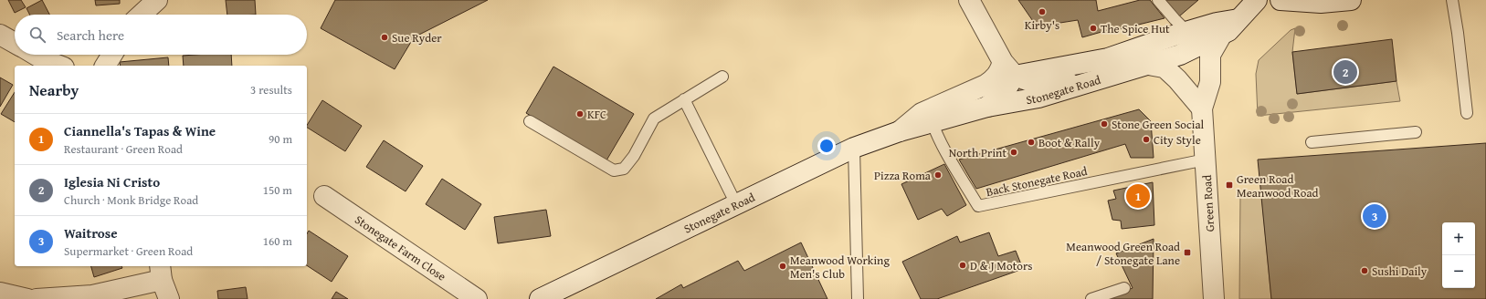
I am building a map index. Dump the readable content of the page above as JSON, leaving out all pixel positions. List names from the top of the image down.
{
  "streets": {
    "main road": ["Stonegate Road", "Green Road", "Stonegate Farm Close"],
    "lane": ["Back Stonegate Road"]
  },
  "crossings": [
    ["Stonegate Road", "Back Stonegate Road"],
    ["Stonegate Road", "Green Road"],
    ["Back Stonegate Road", "Green Road"]
  ],
  "places": {
    "other": [
      "Kirby's",
      "The Spice Hut",
      "Sue Ryder",
      "KFC",
      "Stone Green Social",
      "City Style",
      "Boot & Rally",
      "North Print",
      "Pizza Roma",
      "D & J Motors",
      "Meanwood Working Men's Club",
      "Sushi Daily"
    ],
    "transit": ["Green Road Meanwood Road", "Meanwood Green Road / Stonegate Lane"]
  },
  "page": {
    "search": "Search here",
    "pins": ["2", "1", "3"],
    "heading": ["Nearby", "3 results"],
    "list": [
      {
        "mark": "1",
        "name": "Ciannella's Tapas & Wine",
        "note": "Restaurant · Green Road",
        "value": "90 m"
      },
      {
        "mark": "2",
        "name": "Iglesia Ni Cristo",
        "note": "Church · Monk Bridge Road",
        "value": "150 m"
      },
      {
        "mark": "3",
        "name": "Waitrose",
        "note": "Supermarket · Green Road",
        "value": "160 m"
      }
    ],
    "map_buttons": ["+", "−"]
  }
}
